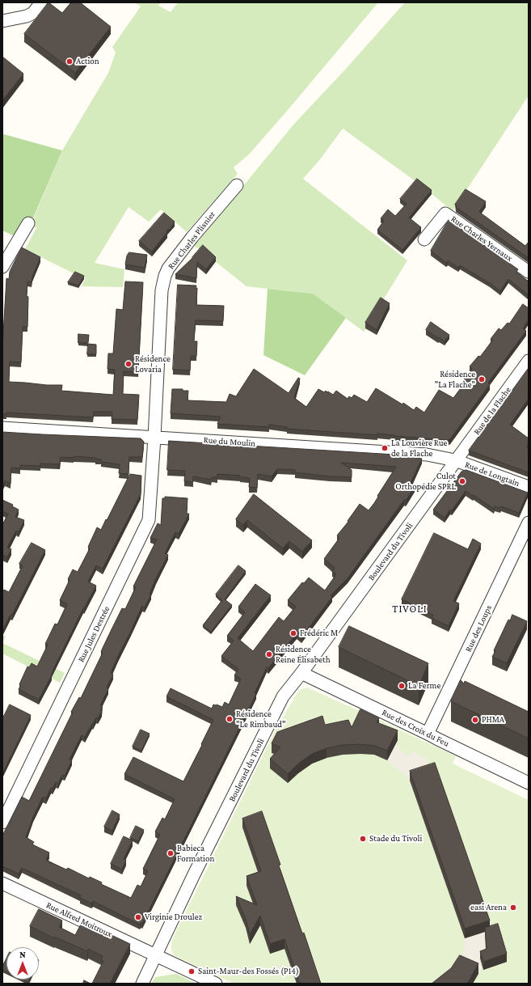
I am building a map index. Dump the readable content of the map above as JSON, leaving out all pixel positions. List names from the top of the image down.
{
  "streets": {
    "street": [
      "Rue Charles Yernaux",
      "Rue Charles Plisnier",
      "Rue de la Flache",
      "Rue du Moulin",
      "Rue de Longtain",
      "Boulevard du Tivoli",
      "Rue des Loups",
      "Rue Jules Destrée",
      "Rue des Croix du Feu",
      "Rue Alfred Moitroux"
    ]
  },
  "crossings": [
    ["Rue Charles Plisnier", "Rue du Moulin"],
    ["Rue Charles Plisnier", "Rue Jules Destrée"],
    ["Rue de la Flache", "Rue du Moulin"],
    ["Rue de la Flache", "Rue de Longtain"],
    ["Rue de la Flache", "Boulevard du Tivoli"],
    ["Rue du Moulin", "Rue de Longtain"],
    ["Rue du Moulin", "Boulevard du Tivoli"],
    ["Rue du Moulin", "Rue Jules Destrée"],
    ["Rue de Longtain", "Boulevard du Tivoli"],
    ["Boulevard du Tivoli", "Rue des Croix du Feu"],
    ["Boulevard du Tivoli", "Rue Alfred Moitroux"],
    ["Rue des Loups", "Rue des Croix du Feu"]
  ],
  "districts": ["TIVOLI"],
  "places": [
    "Action",
    "Résidence Lovaria",
    "Résidence \"La Flache\"",
    "La Louvière Rue de la Flache",
    "Culot Orthopédie SPRL",
    "Frédéric M",
    "Résidence Reine Élisabeth",
    "La Ferme",
    "Résidence \"Le Rimbaud\"",
    "PHMA",
    "Stade du Tivoli",
    "Babieca Formation",
    "easi Arena",
    "Virginie Droulez",
    "Saint-Maur-des Fossés (P14)"
  ],
  "north": "top"
}
